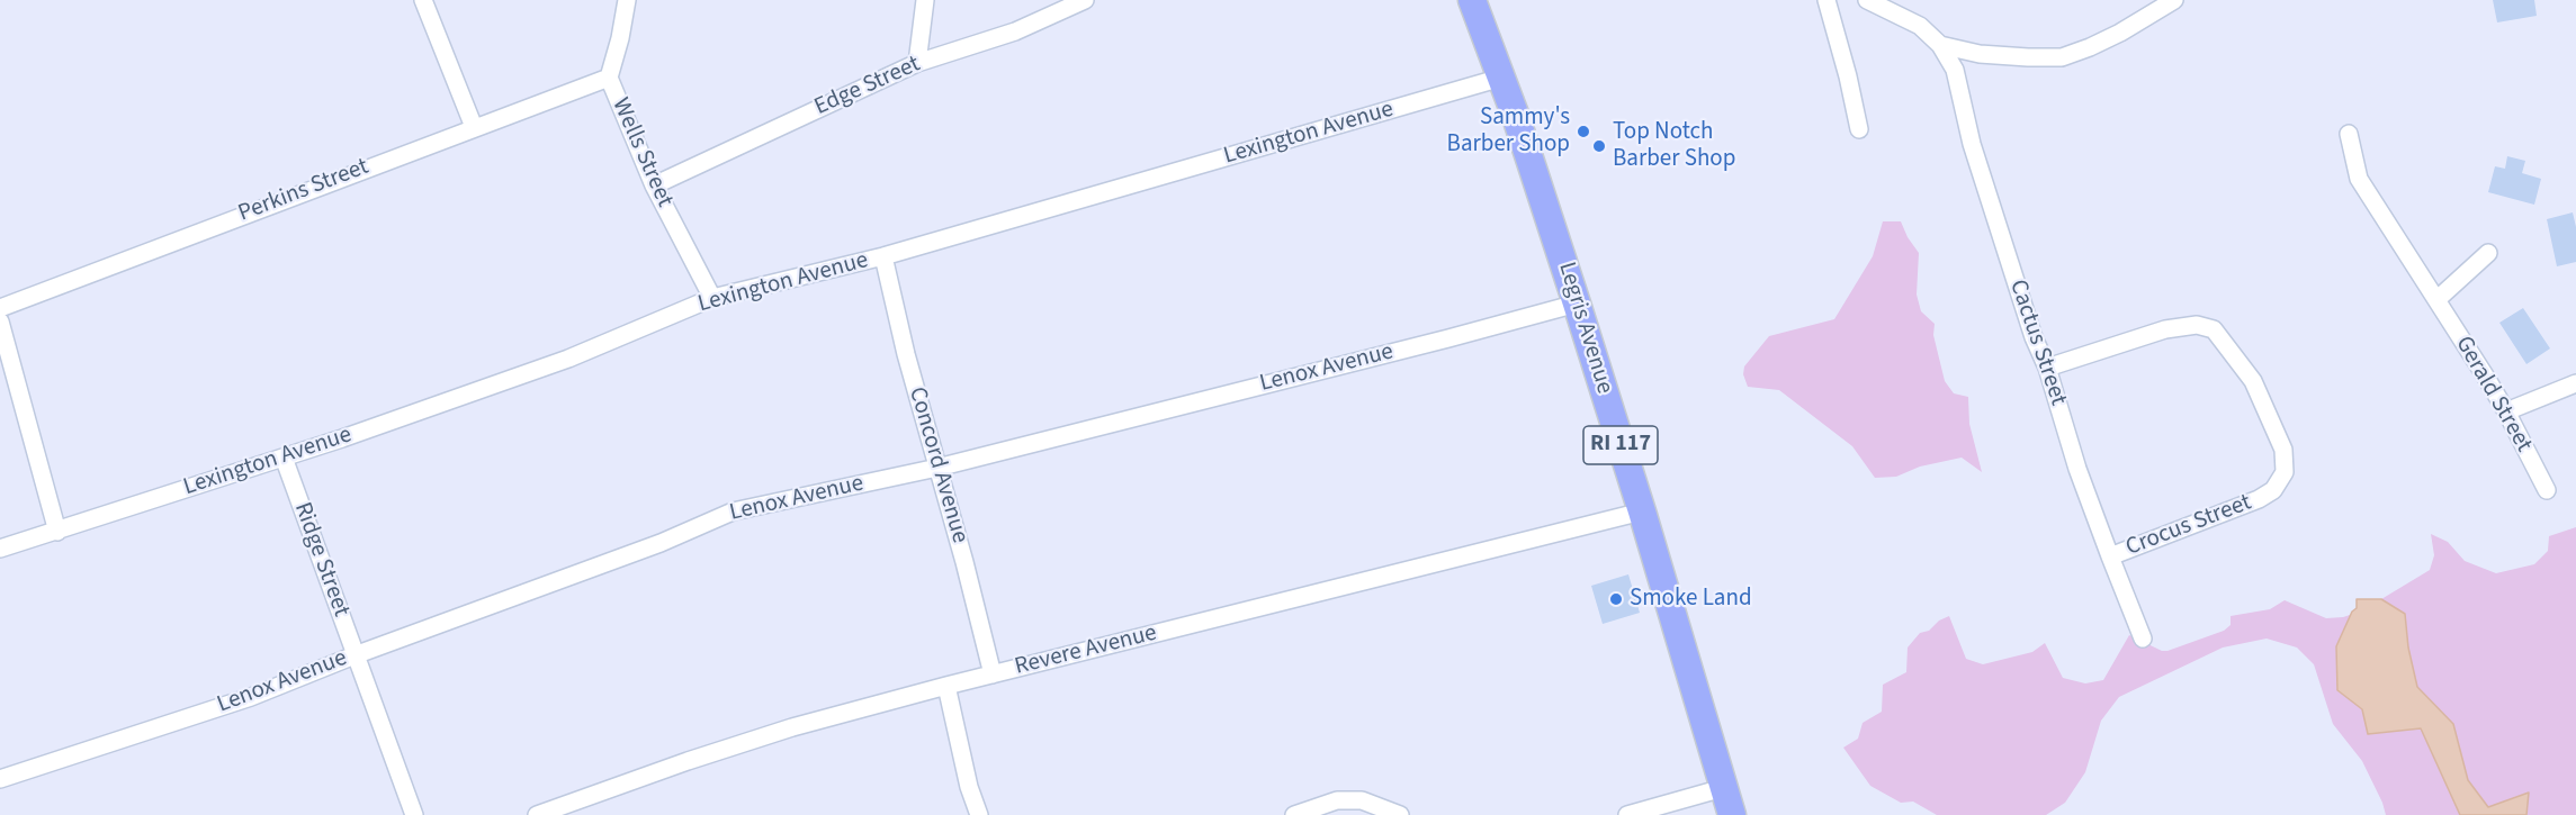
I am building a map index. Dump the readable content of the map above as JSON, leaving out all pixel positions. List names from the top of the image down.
{
  "streets": {
    "main road": ["Legris Avenue", "RI 117"],
    "street": [
      "Edge Street",
      "Lexington Avenue",
      "Wells Street",
      "Perkins Street",
      "Cactus Street",
      "Lenox Avenue",
      "Gerald Street",
      "Concord Avenue",
      "Crocus Street",
      "Ridge Street",
      "Revere Avenue"
    ]
  },
  "crossings": [
    ["Edge Street", "Wells Street"],
    ["Lexington Avenue", "Wells Street"],
    ["Lexington Avenue", "Legris Avenue"],
    ["Lexington Avenue", "Concord Avenue"],
    ["Lexington Avenue", "Ridge Street"],
    ["Wells Street", "Perkins Street"],
    ["Legris Avenue", "Lenox Avenue"],
    ["Legris Avenue", "Revere Avenue"],
    ["Cactus Street", "Crocus Street"],
    ["Lenox Avenue", "Concord Avenue"],
    ["Lenox Avenue", "Ridge Street"],
    ["Concord Avenue", "Revere Avenue"]
  ],
  "places": ["Sammy's Barber Shop", "Top Notch Barber Shop", "Smoke Land"]
}
